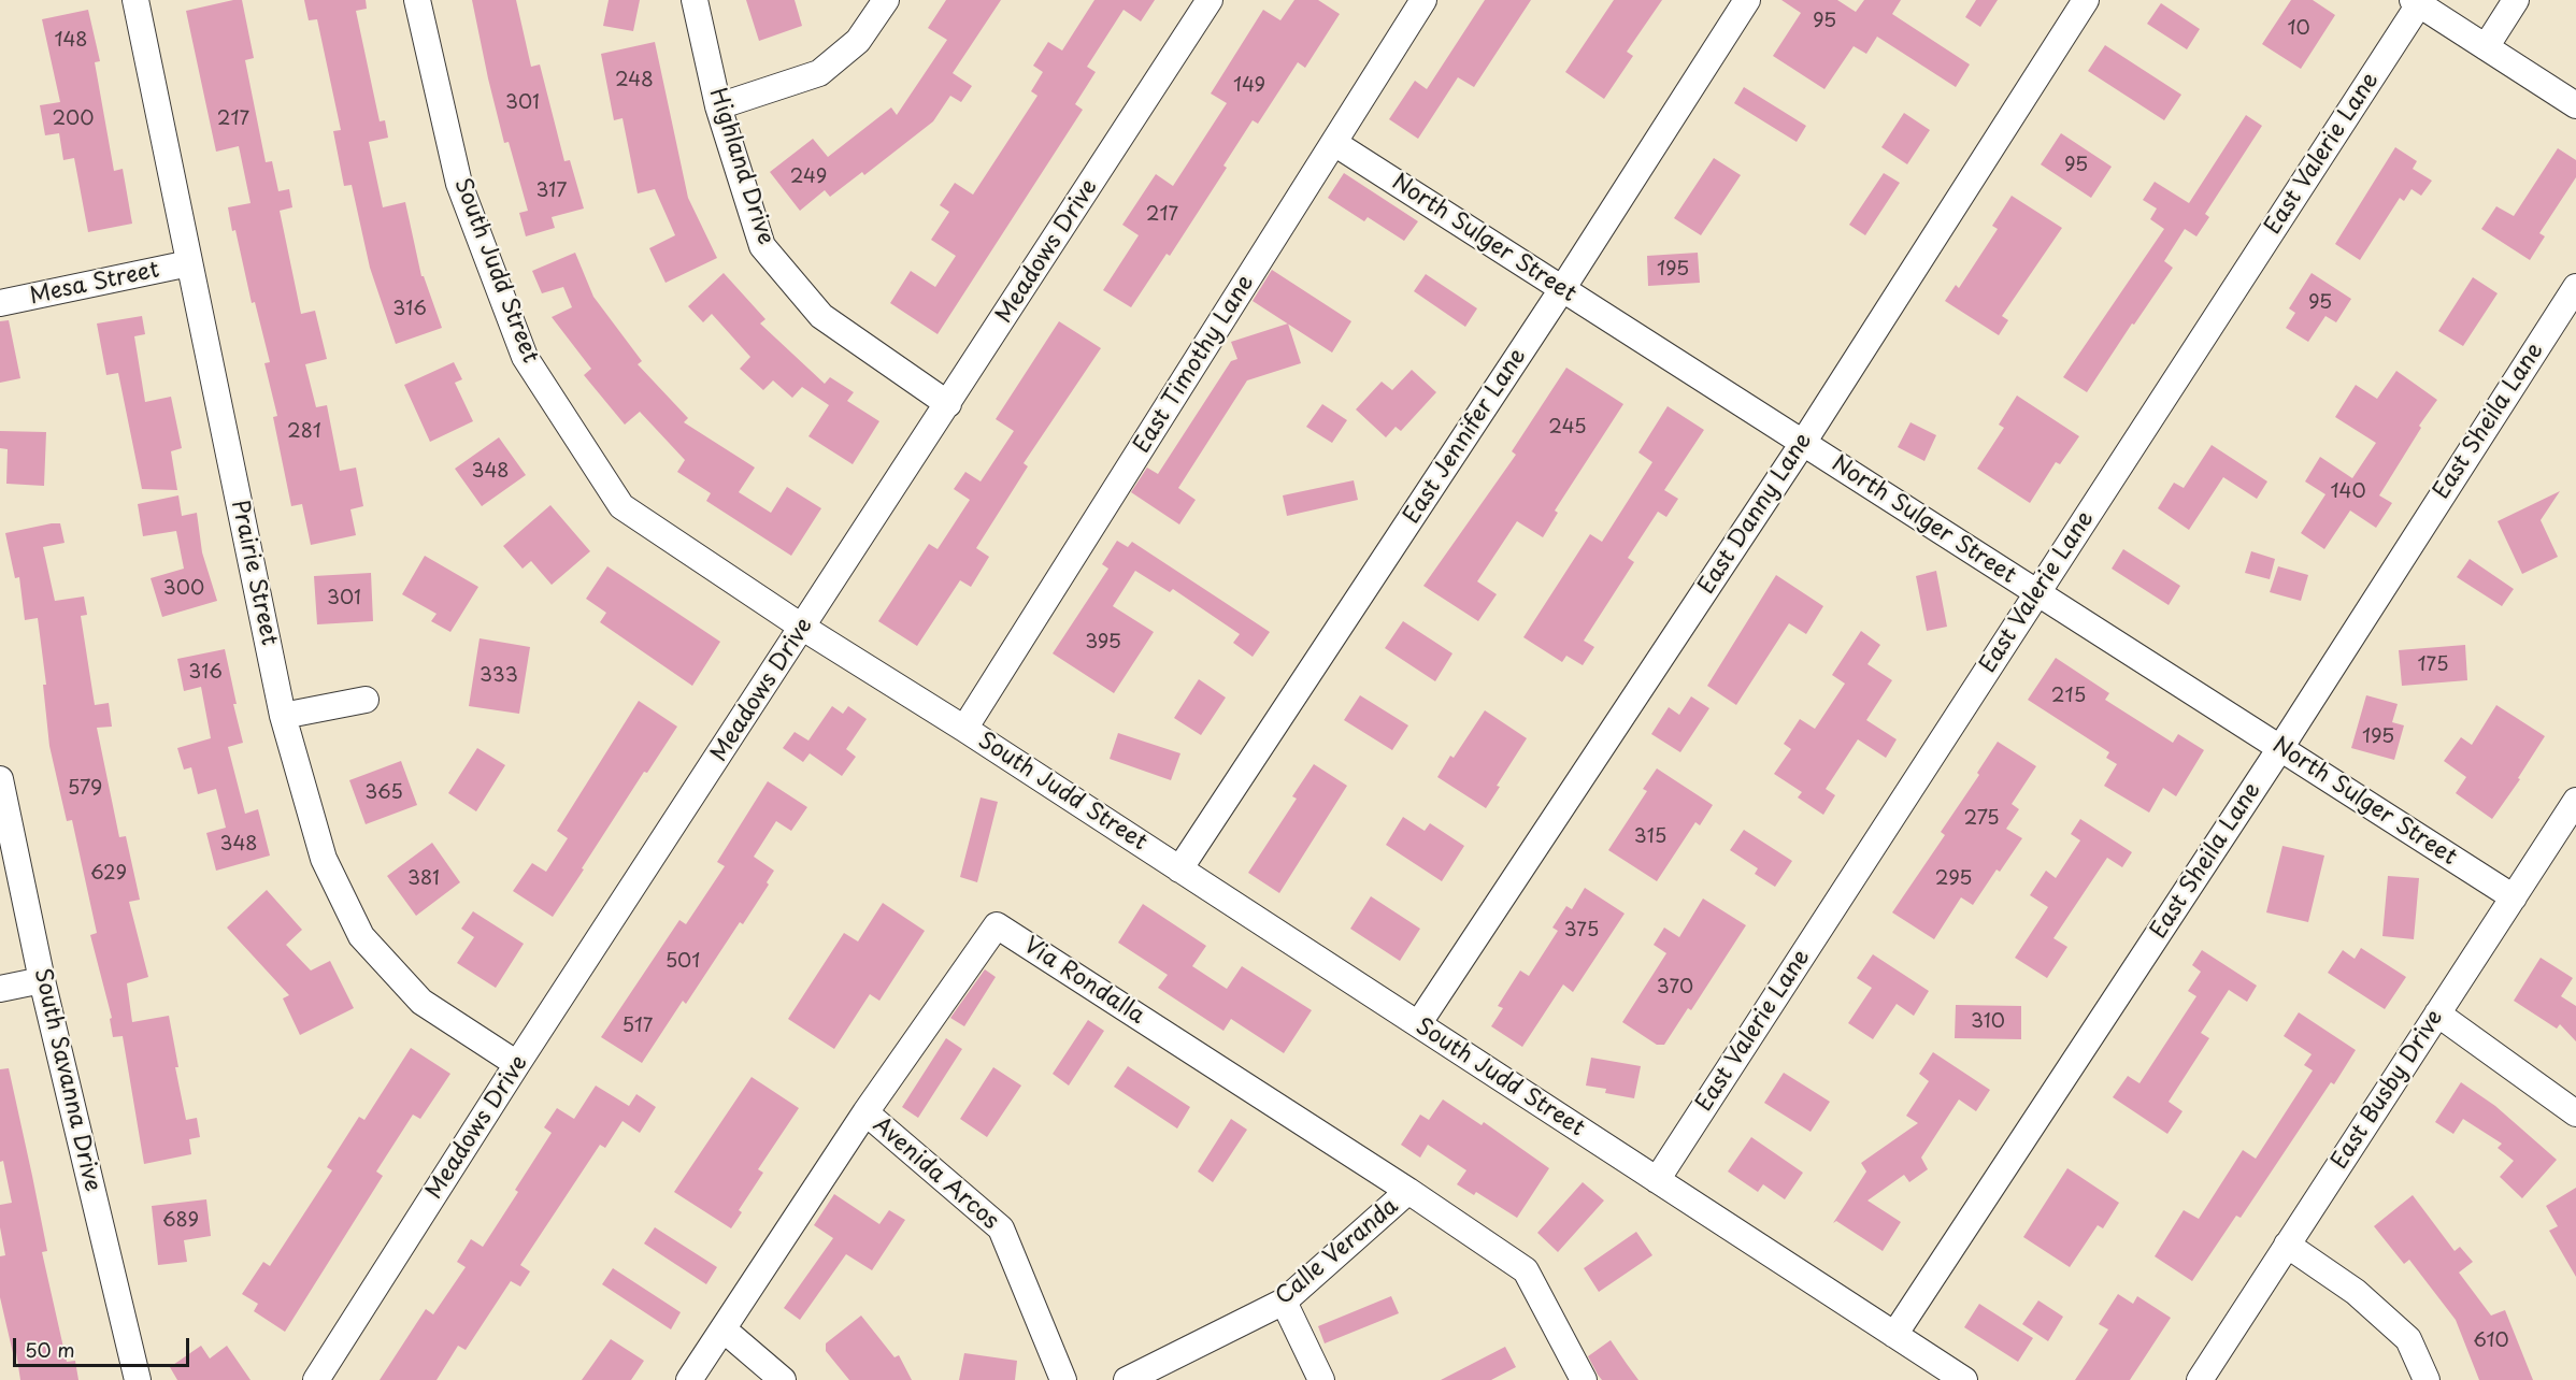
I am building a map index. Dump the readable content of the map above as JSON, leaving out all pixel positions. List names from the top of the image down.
{
  "streets": {
    "street": [
      "East Valerie Lane",
      "Highland Drive",
      "North Sulger Street",
      "Meadows Drive",
      "South Judd Street",
      "Mesa Street",
      "East Timothy Lane",
      "East Sheila Lane",
      "East Jennifer Lane",
      "East Danny Lane",
      "Prairie Street",
      "Via Rondalla",
      "South Savanna Drive",
      "East Busby Drive",
      "Avenida Arcos",
      "Calle Veranda"
    ]
  },
  "crossings": [
    ["East Valerie Lane", "North Sulger Street"],
    ["East Valerie Lane", "South Judd Street"],
    ["Highland Drive", "Meadows Drive"],
    ["North Sulger Street", "East Timothy Lane"],
    ["North Sulger Street", "East Sheila Lane"],
    ["North Sulger Street", "East Jennifer Lane"],
    ["North Sulger Street", "East Danny Lane"],
    ["North Sulger Street", "East Busby Drive"],
    ["Meadows Drive", "South Judd Street"],
    ["Meadows Drive", "Prairie Street"],
    ["South Judd Street", "East Timothy Lane"],
    ["South Judd Street", "East Sheila Lane"],
    ["South Judd Street", "East Jennifer Lane"],
    ["South Judd Street", "East Danny Lane"],
    ["Mesa Street", "Prairie Street"],
    ["Via Rondalla", "Avenida Arcos"],
    ["Via Rondalla", "Calle Veranda"]
  ],
  "house_numbers": [
    "95",
    "10",
    "148",
    "248",
    "149",
    "301",
    "200",
    "217",
    "95",
    "249",
    "317",
    "217",
    "195",
    "95",
    "316",
    "245",
    "281",
    "348",
    "140",
    "300",
    "301",
    "395",
    "175",
    "316",
    "333",
    "215",
    "195",
    "579",
    "365",
    "275",
    "315",
    "348",
    "629",
    "381",
    "295",
    "375",
    "501",
    "370",
    "310",
    "517",
    "689",
    "610"
  ],
  "scale_bar": "50 m"
}
